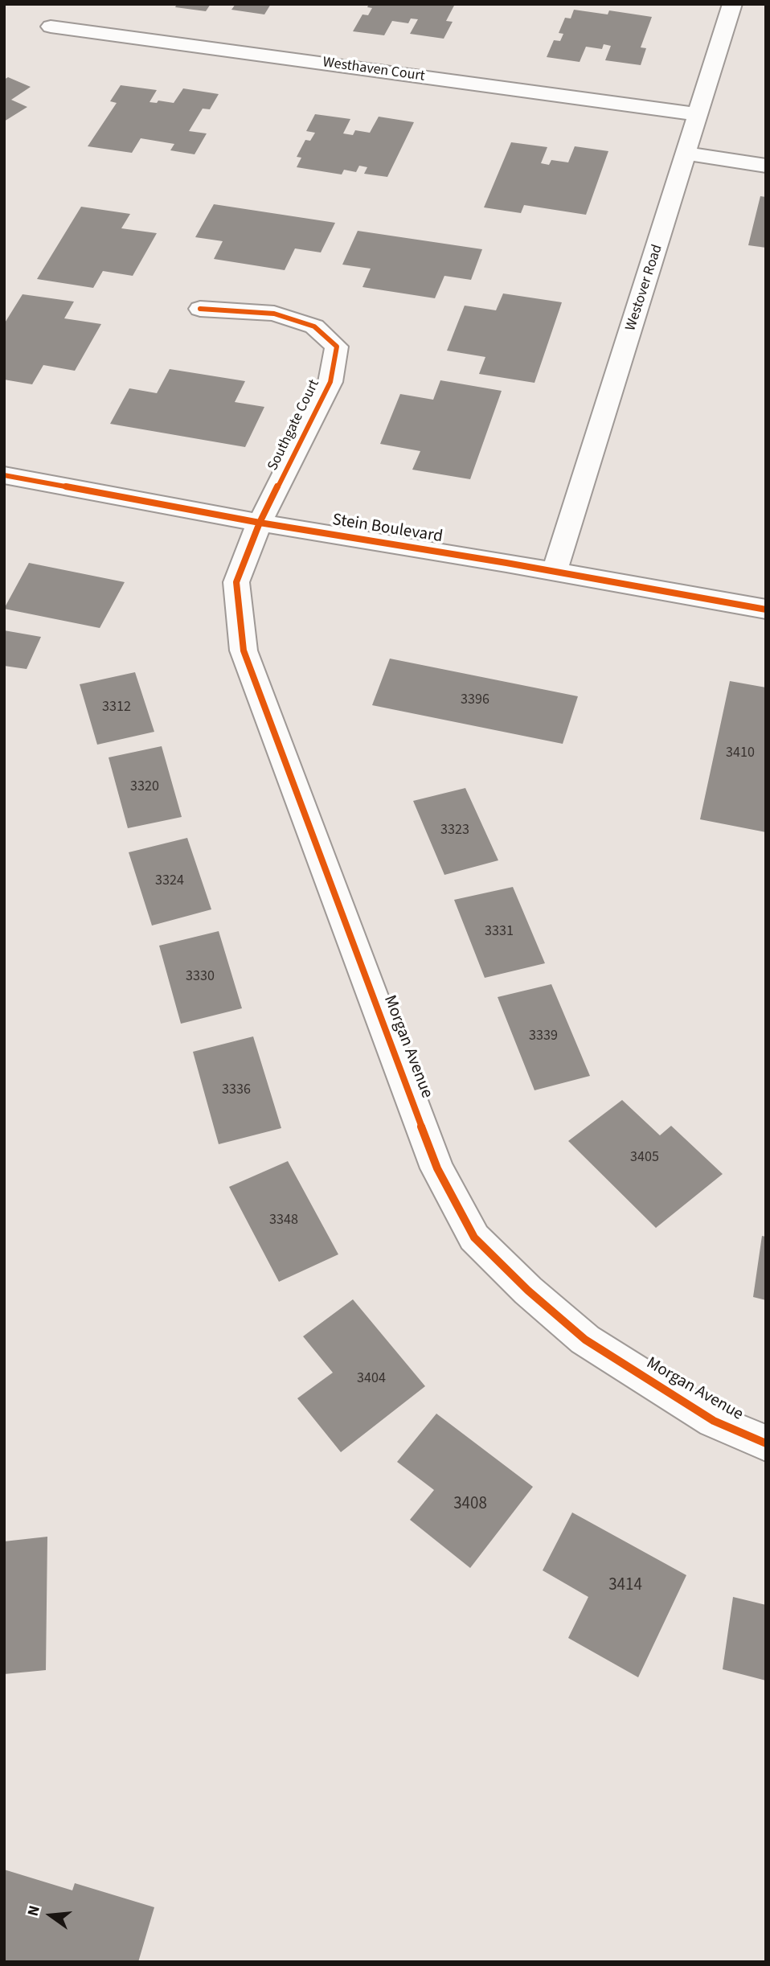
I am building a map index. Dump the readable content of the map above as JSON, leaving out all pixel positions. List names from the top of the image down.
{
  "streets": {
    "street": [
      "Westhaven Court",
      "Westover Road",
      "Southgate Court",
      "Stein Boulevard",
      "Morgan Avenue"
    ]
  },
  "crossings": [
    ["Westhaven Court", "Westover Road"],
    ["Westover Road", "Stein Boulevard"],
    ["Southgate Court", "Stein Boulevard"],
    ["Southgate Court", "Morgan Avenue"],
    ["Stein Boulevard", "Morgan Avenue"]
  ],
  "house_numbers": [
    "3396",
    "3312",
    "3410",
    "3320",
    "3323",
    "3324",
    "3331",
    "3330",
    "3339",
    "3336",
    "3405",
    "3348",
    "3404",
    "3408",
    "3414"
  ],
  "north": "left"
}
